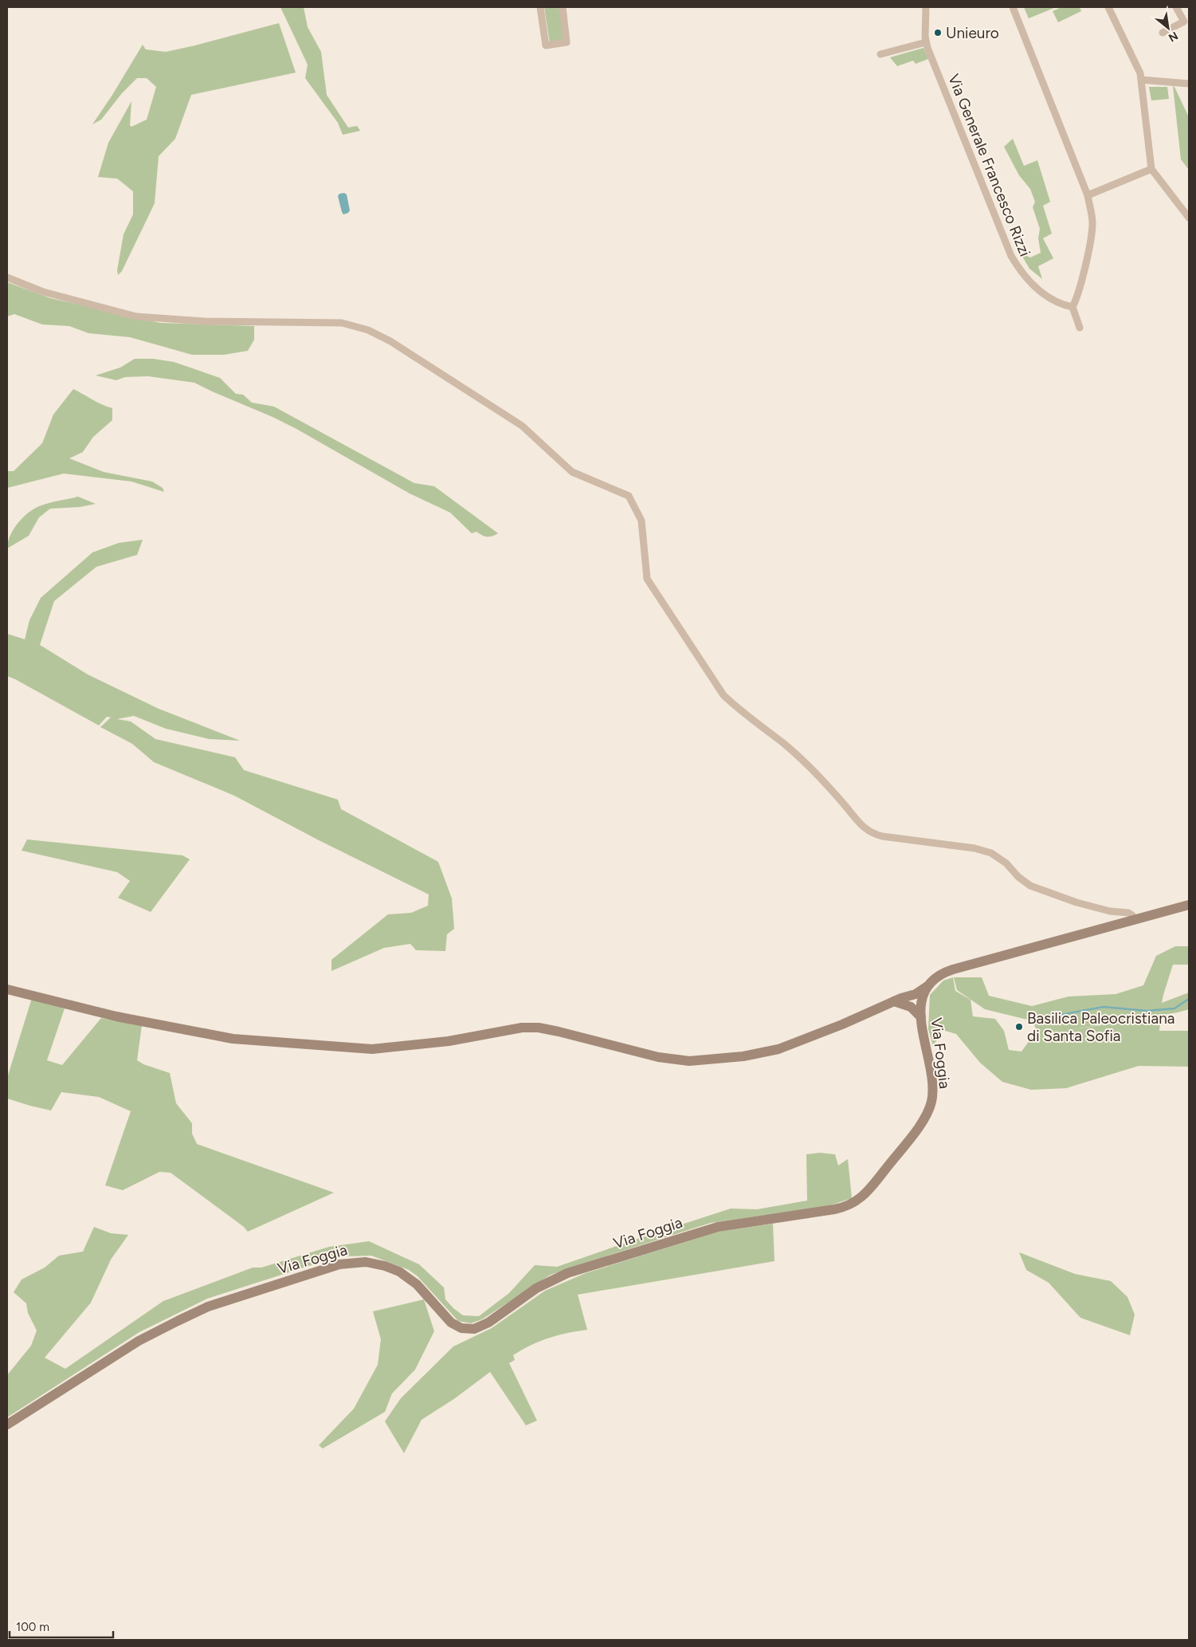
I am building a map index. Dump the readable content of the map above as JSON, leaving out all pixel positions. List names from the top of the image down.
{
  "streets": {
    "main road": ["Via Foggia"],
    "street": ["Via Generale Francesco Rizzi"]
  },
  "places": ["Unieuro", "Basilica Paleocristiana di Santa Sofia"],
  "scale_bar": "100 m",
  "north": "bottom right"
}
